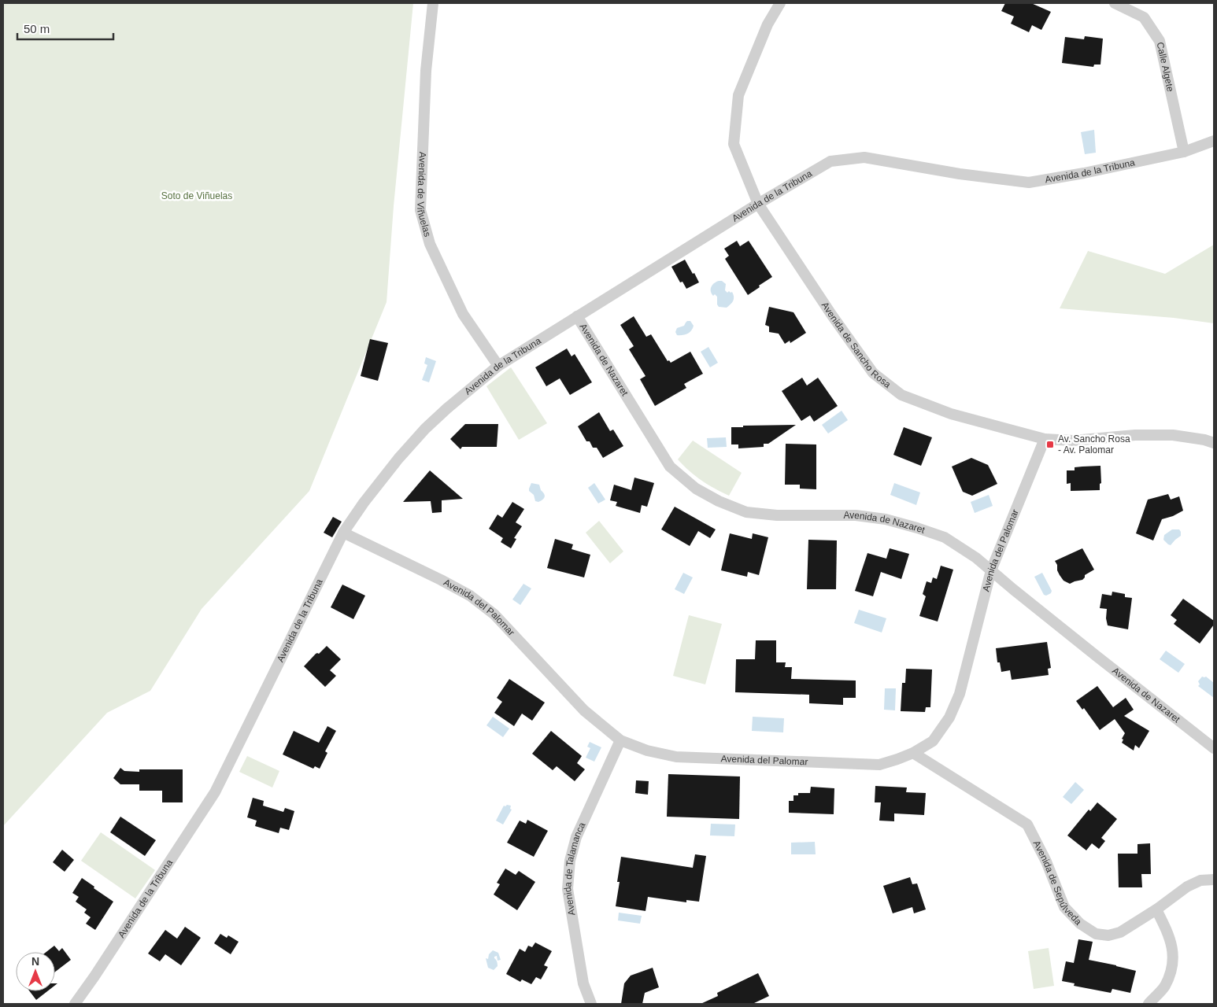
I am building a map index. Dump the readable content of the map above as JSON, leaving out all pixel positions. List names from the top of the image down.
{
  "streets": {
    "street": [
      "Calle Algete",
      "Avenida de la Tribuna",
      "Avenida de Viñuelas",
      "Avenida de Sancho Rosa",
      "Avenida de Nazaret",
      "Avenida del Palomar",
      "Avenida de Talamanca",
      "Avenida de Sepúlveda"
    ]
  },
  "crossings": [
    ["Calle Algete", "Avenida de la Tribuna"],
    ["Avenida de la Tribuna", "Avenida de Viñuelas"],
    ["Avenida de la Tribuna", "Avenida de Sancho Rosa"],
    ["Avenida de la Tribuna", "Avenida de Nazaret"],
    ["Avenida de la Tribuna", "Avenida del Palomar"],
    ["Avenida de Sancho Rosa", "Avenida del Palomar"],
    ["Avenida de Nazaret", "Avenida del Palomar"],
    ["Avenida del Palomar", "Avenida de Talamanca"],
    ["Avenida del Palomar", "Avenida de Sepúlveda"]
  ],
  "parks": ["Soto de Viñuelas"],
  "places": {
    "transit": ["Av. Sancho Rosa - Av. Palomar"]
  },
  "scale_bar": "50 m",
  "north": "top"
}
